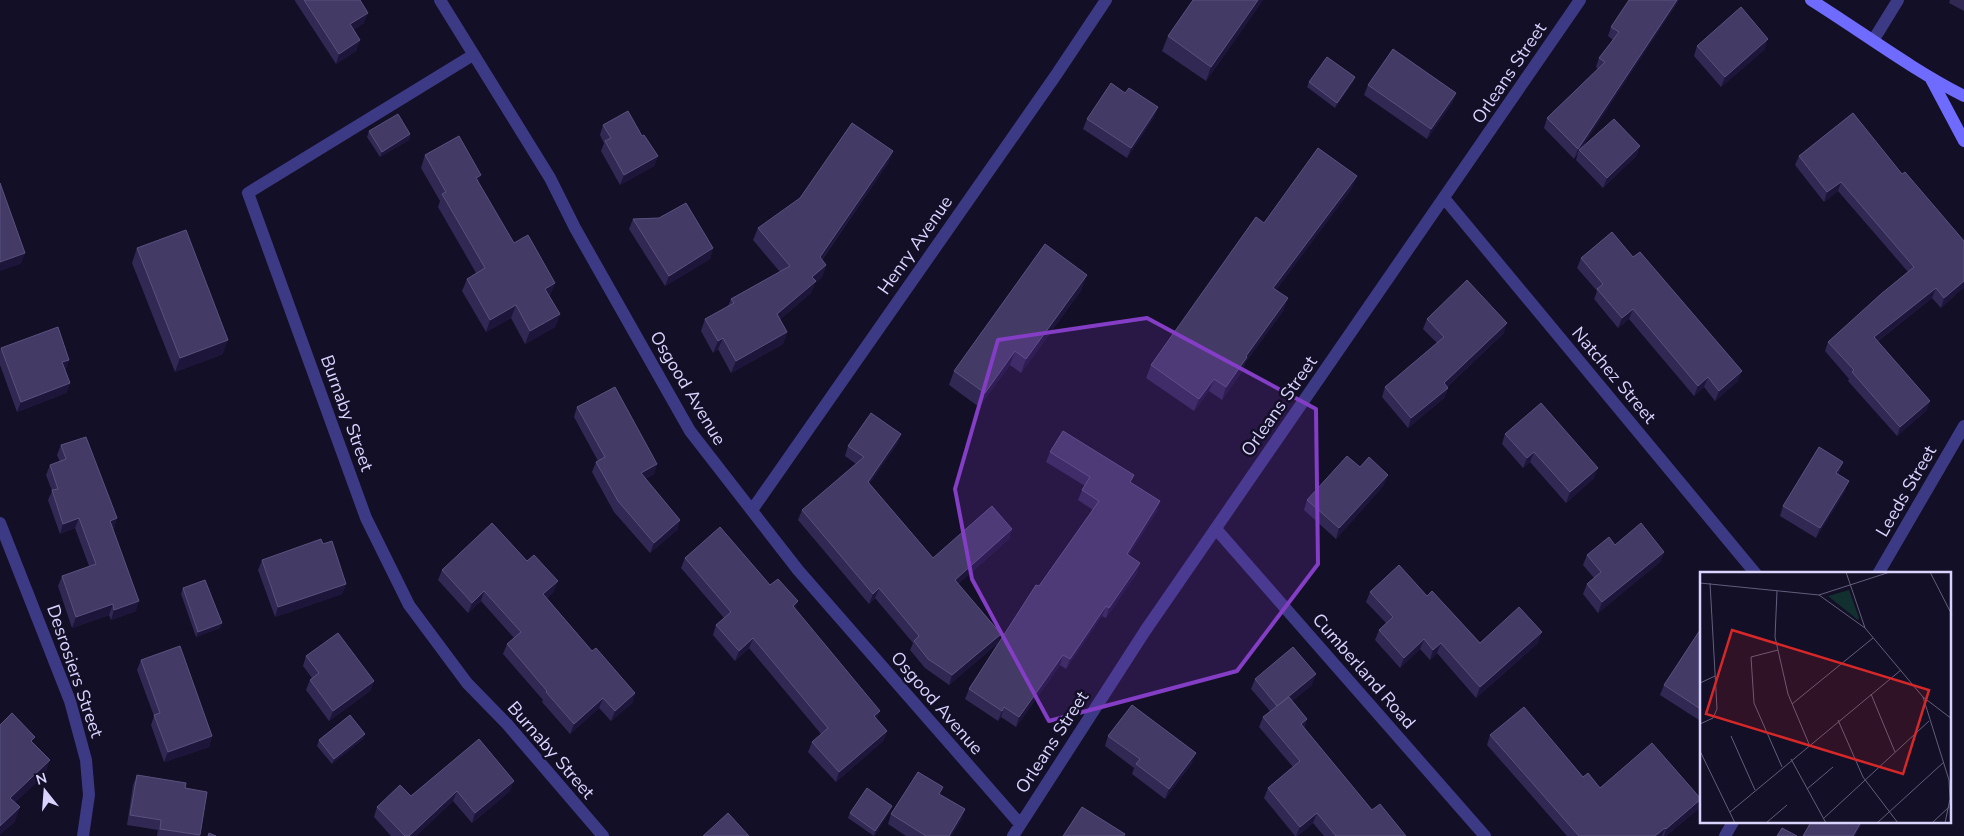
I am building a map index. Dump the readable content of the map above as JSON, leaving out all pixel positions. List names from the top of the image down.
{
  "streets": {
    "street": [
      "Orleans Street",
      "Henry Avenue",
      "Natchez Street",
      "Osgood Avenue",
      "Burnaby Street",
      "Leeds Street",
      "Desrosiers Street",
      "Cumberland Road"
    ]
  },
  "crossings": [
    ["Orleans Street", "Natchez Street"],
    ["Orleans Street", "Osgood Avenue"],
    ["Orleans Street", "Cumberland Road"],
    ["Henry Avenue", "Osgood Avenue"],
    ["Osgood Avenue", "Burnaby Street"]
  ],
  "north": "top"
}
